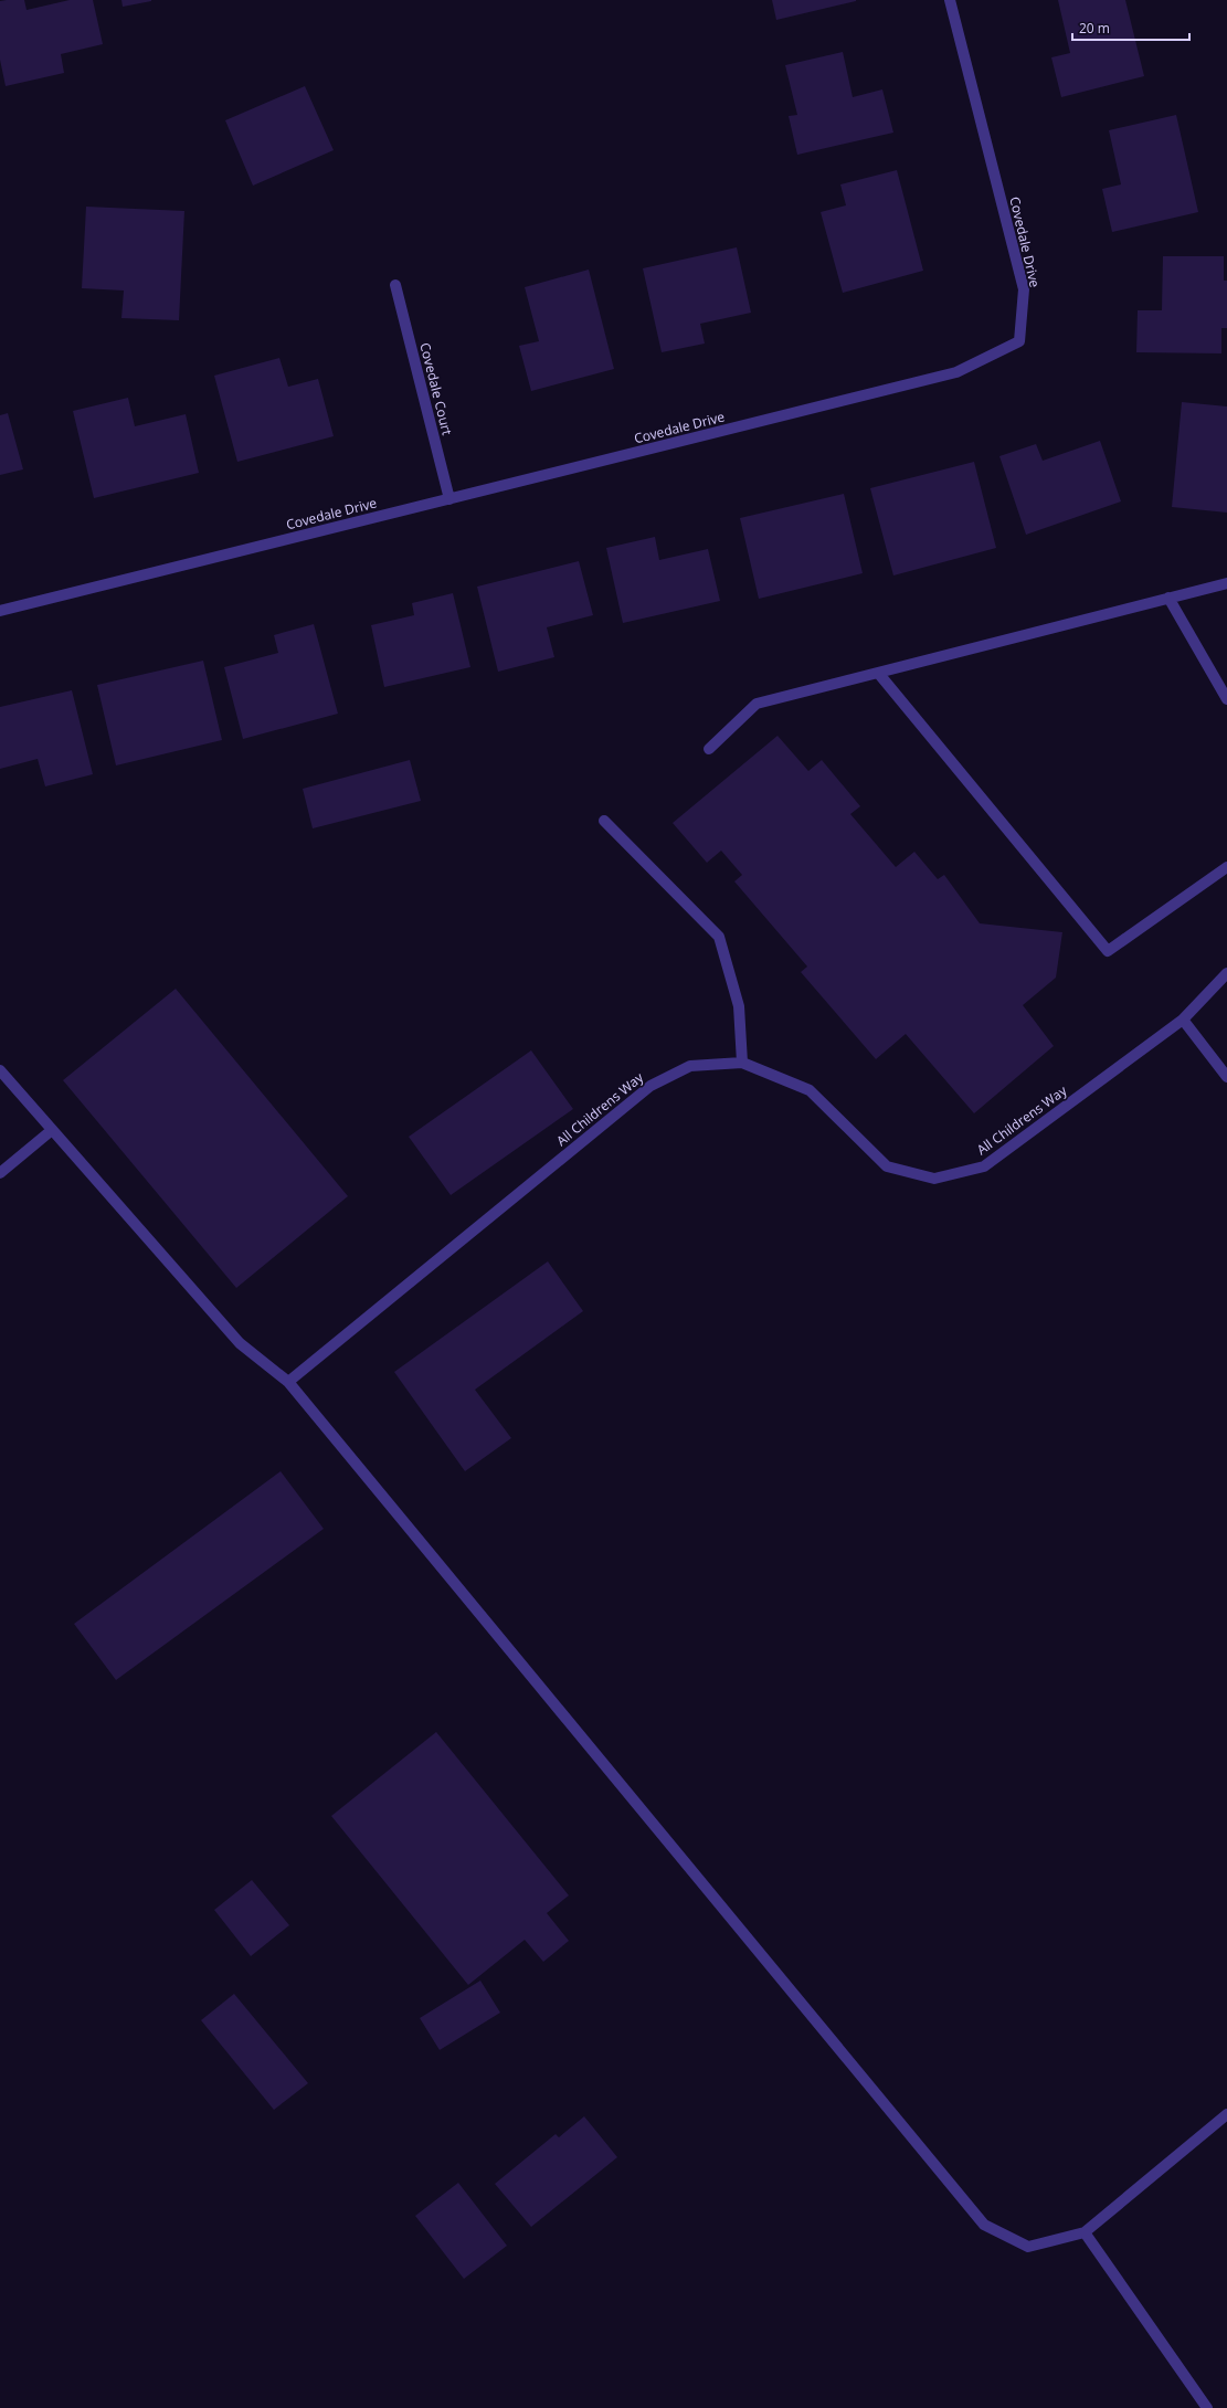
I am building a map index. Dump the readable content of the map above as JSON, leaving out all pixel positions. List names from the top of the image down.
{
  "streets": {
    "street": ["Covedale Drive", "Covedale Court", "All Childrens Way"]
  },
  "crossings": [
    ["Covedale Drive", "Covedale Court"]
  ],
  "scale_bar": "20 m"
}
